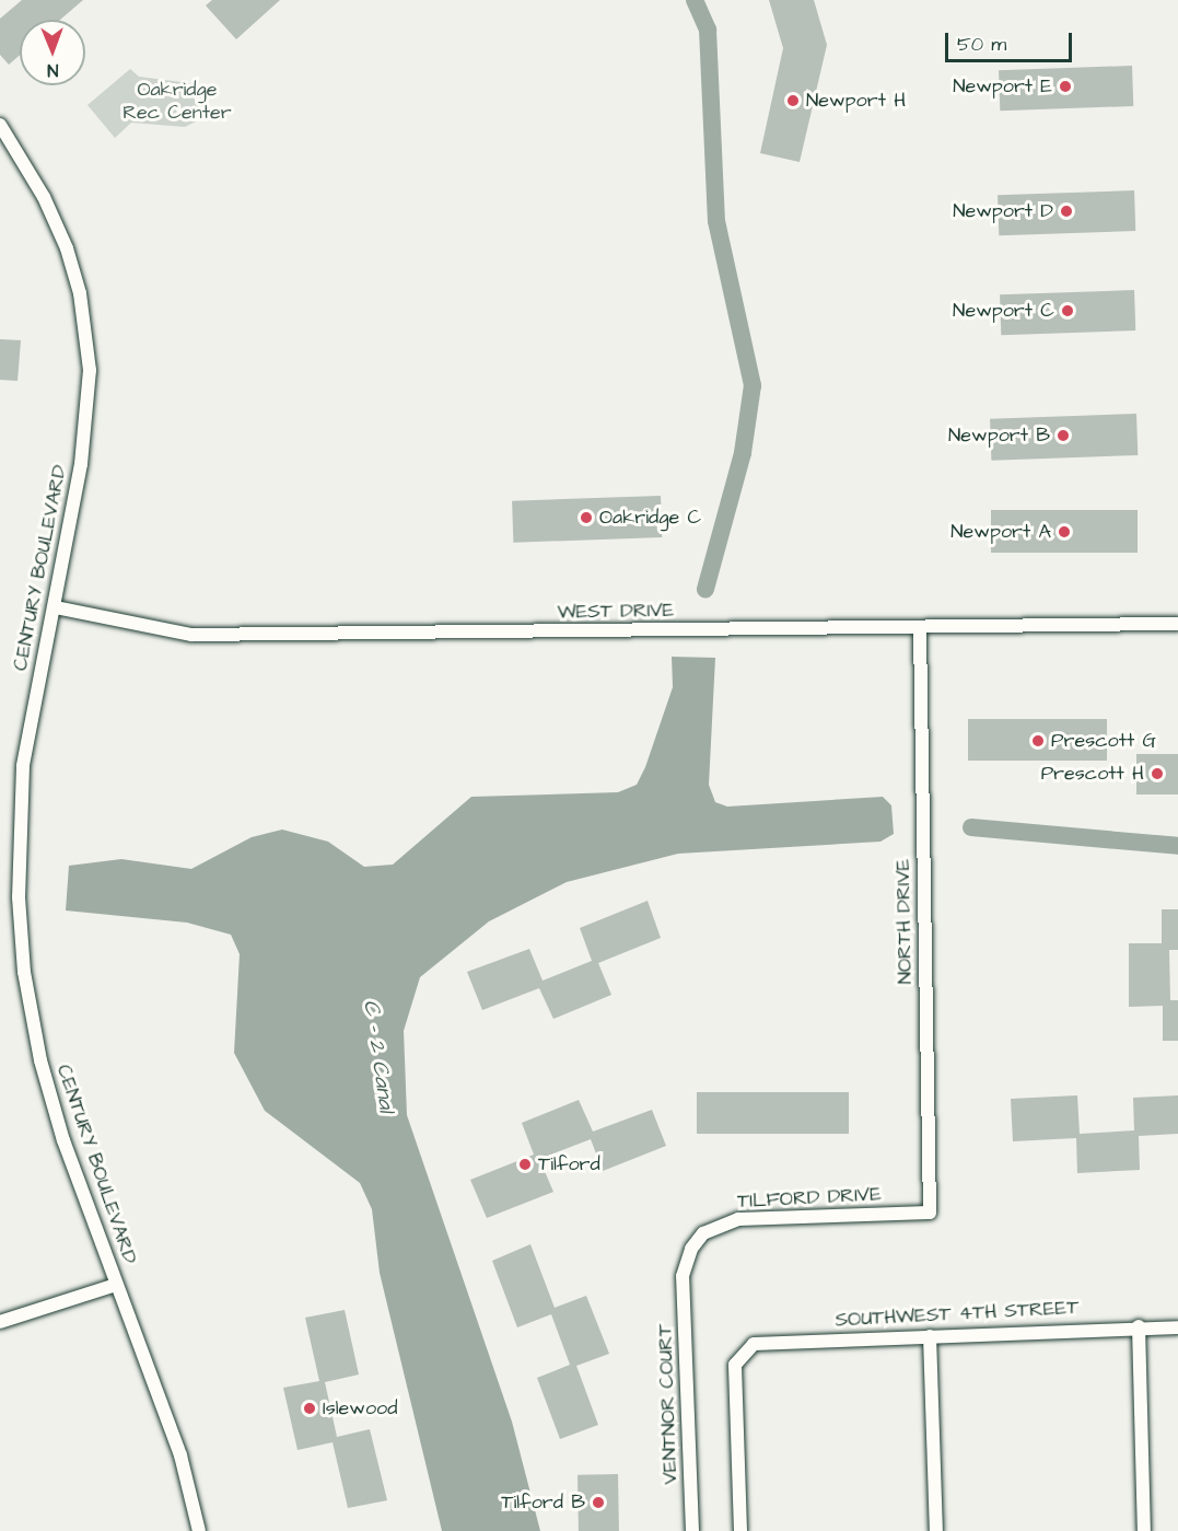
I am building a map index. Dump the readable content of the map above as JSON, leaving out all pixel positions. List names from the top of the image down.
{
  "streets": {
    "street": [
      "CENTURY BOULEVARD",
      "WEST DRIVE",
      "NORTH DRIVE",
      "TILFORD DRIVE",
      "SOUTHWEST 4TH STREET",
      "VENTNOR COURT"
    ]
  },
  "crossings": [
    ["CENTURY BOULEVARD", "WEST DRIVE"],
    ["WEST DRIVE", "NORTH DRIVE"],
    ["NORTH DRIVE", "TILFORD DRIVE"],
    ["TILFORD DRIVE", "VENTNOR COURT"]
  ],
  "water": ["C - 2 Canal"],
  "parks": ["Oakridge Rec Center"],
  "places": [
    "Newport E",
    "Newport H",
    "Newport D",
    "Newport C",
    "Newport B",
    "Oakridge C",
    "Newport A",
    "Prescott G",
    "Prescott H",
    "Tilford",
    "Islewood",
    "Tilford B"
  ],
  "scale_bar": "50 m",
  "north": "bottom"
}
